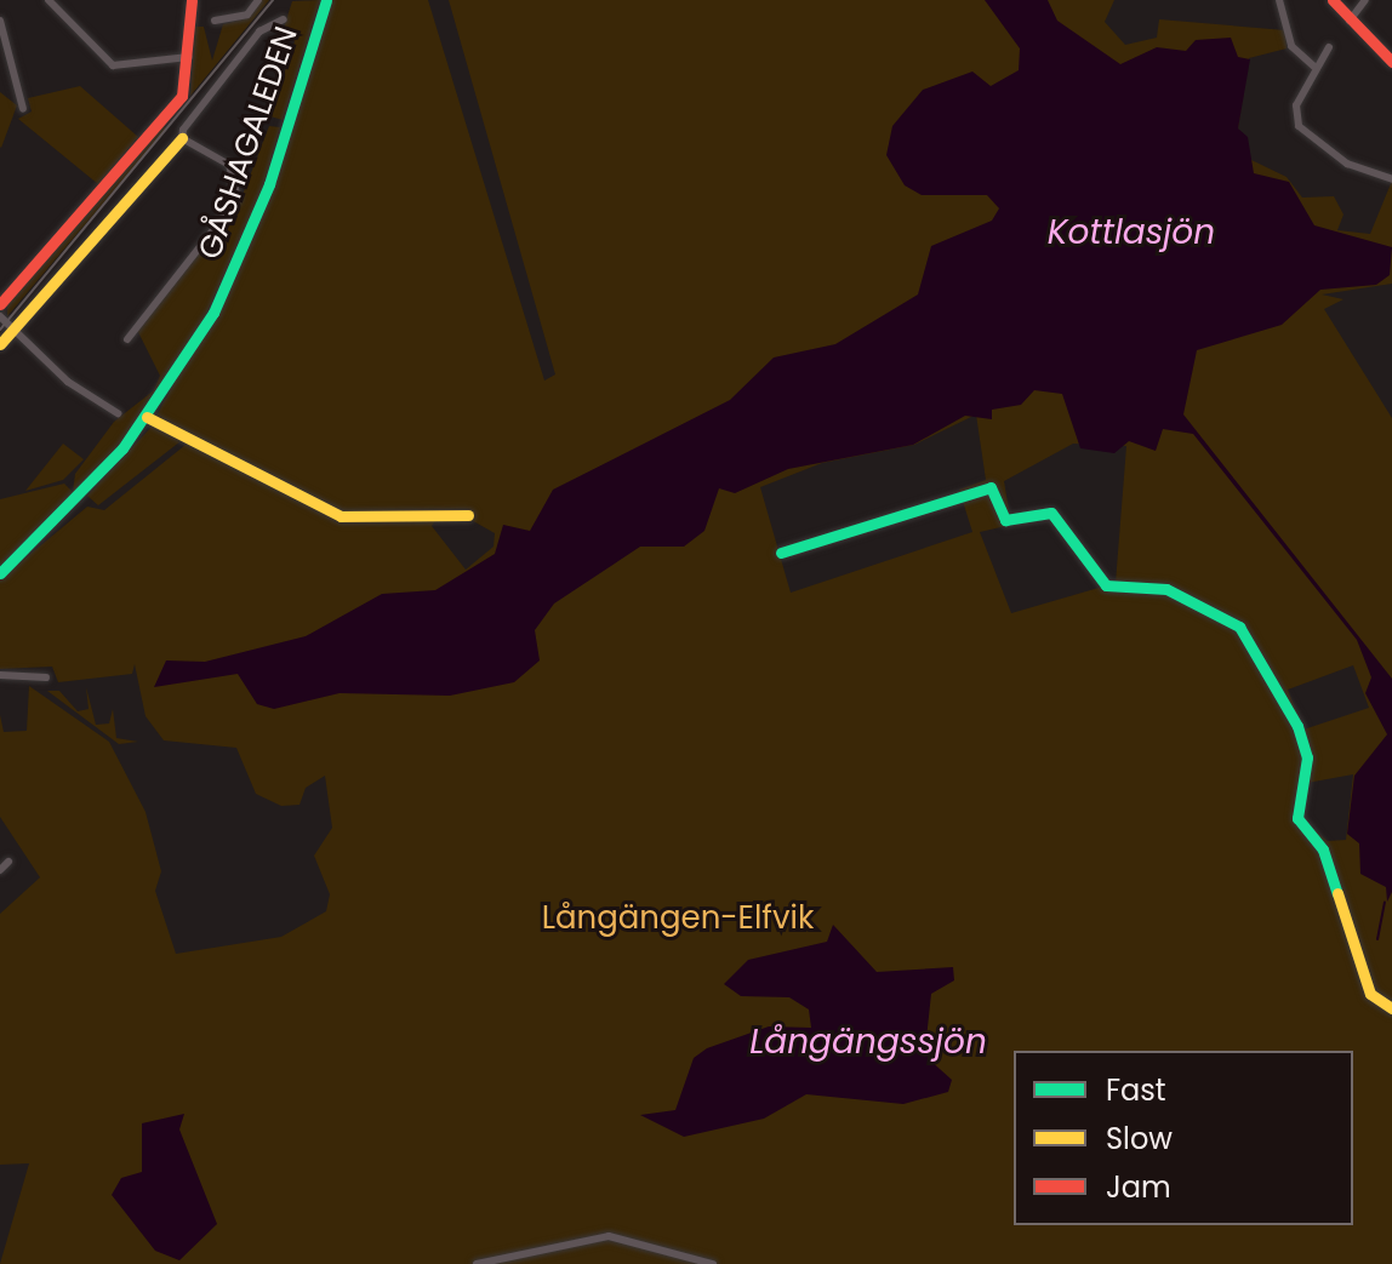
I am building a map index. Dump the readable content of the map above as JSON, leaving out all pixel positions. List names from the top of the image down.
{
  "streets": {
    "street": ["GÅSHAGALEDEN"]
  },
  "water": ["Kottlasjön", "Långängssjön"],
  "parks": ["Långängen-Elfvik"],
  "legend": ["Fast", "Slow", "Jam"]
}
